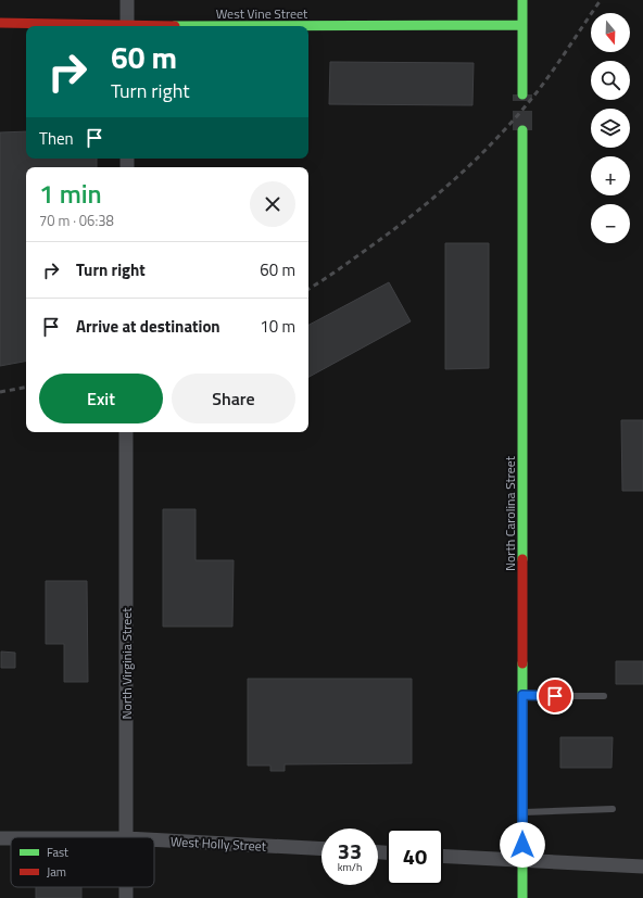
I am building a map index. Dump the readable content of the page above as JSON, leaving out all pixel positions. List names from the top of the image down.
{
  "streets": {
    "street": [
      "West Vine Street",
      "North Carolina Street",
      "North Virginia Street",
      "West Holly Street"
    ]
  },
  "legend": ["Fast", "Jam"],
  "north": "bottom",
  "page": {
    "map_buttons": ["+", "−"],
    "turn": ["60 m", "Turn right"],
    "then": "Then",
    "heading": ["1 min", "70 m · 06:38"],
    "list": [
      {
        "name": "Turn right",
        "value": "60 m"
      },
      {
        "name": "Arrive at destination",
        "value": "10 m"
      }
    ],
    "buttons": ["Exit", "Share"],
    "speed": "33 km/h",
    "limit": "40"
  }
}
